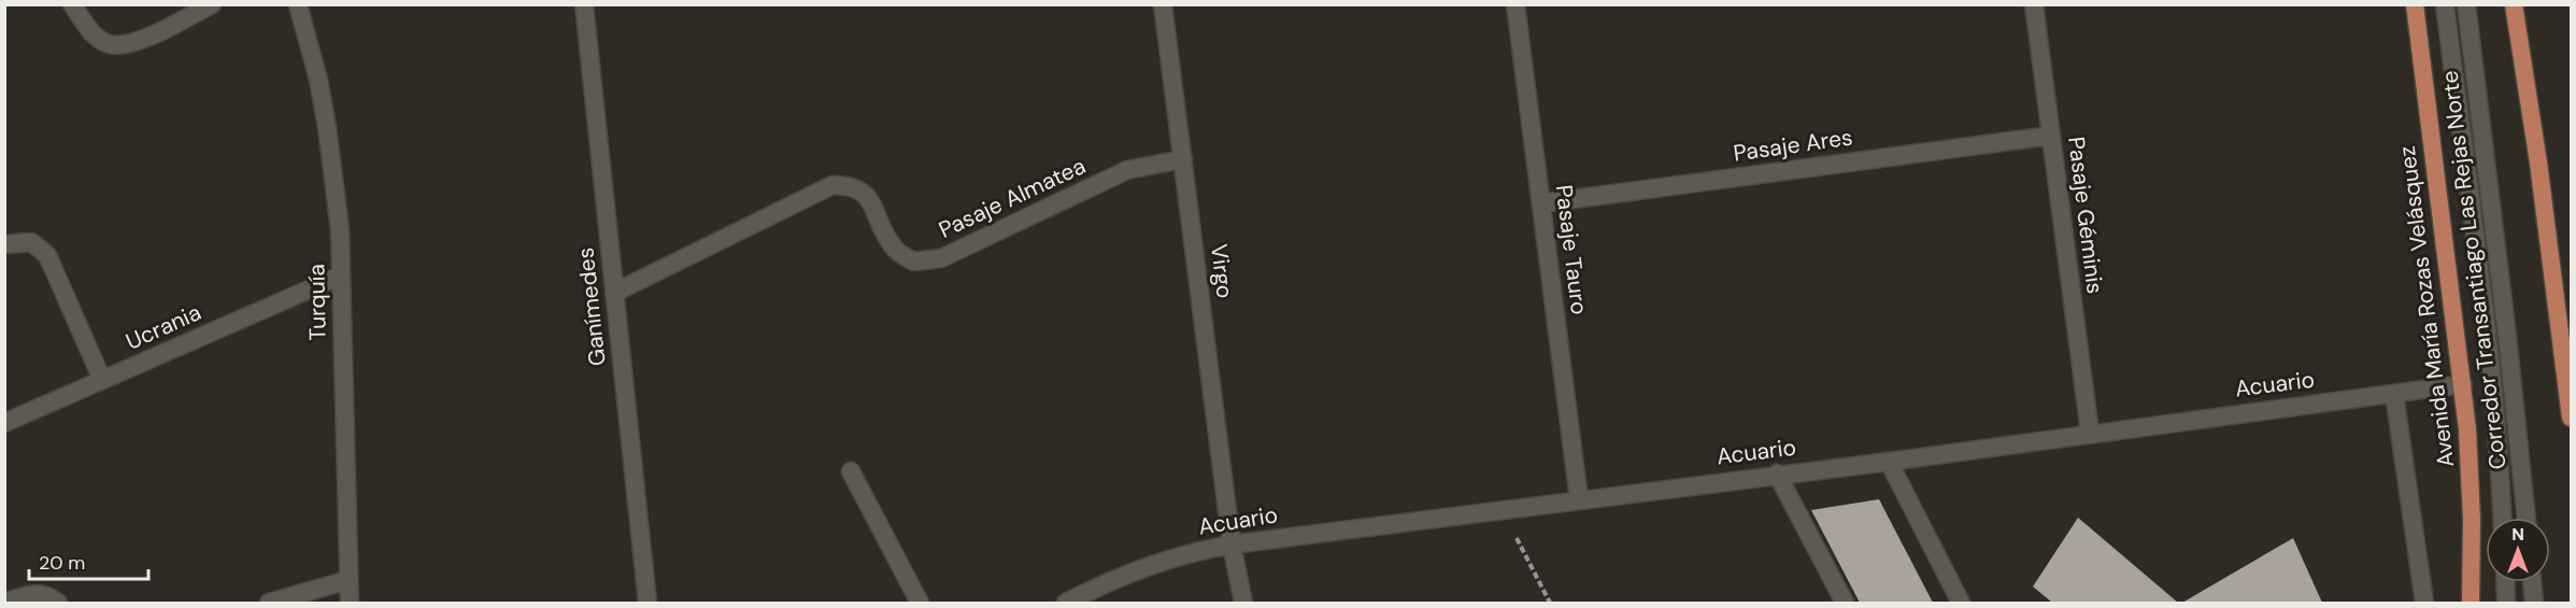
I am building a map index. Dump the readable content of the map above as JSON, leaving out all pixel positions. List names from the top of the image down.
{
  "streets": {
    "main road": ["Avenida María Rozas Velásquez"],
    "street": [
      "Pasaje Ares",
      "Pasaje Almatea",
      "Pasaje Géminis",
      "Pasaje Tauro",
      "Corredor Transantiago Las Rejas Norte",
      "Virgo",
      "Turquía",
      "Ganímedes",
      "Ucrania",
      "Acuario"
    ]
  },
  "crossings": [
    ["Pasaje Ares", "Pasaje Géminis"],
    ["Pasaje Ares", "Pasaje Tauro"],
    ["Pasaje Almatea", "Virgo"],
    ["Pasaje Almatea", "Ganímedes"],
    ["Pasaje Géminis", "Acuario"],
    ["Pasaje Tauro", "Acuario"],
    ["Virgo", "Acuario"],
    ["Turquía", "Ucrania"],
    ["Avenida María Rozas Velásquez", "Acuario"]
  ],
  "scale_bar": "20 m",
  "north": "top"
}
